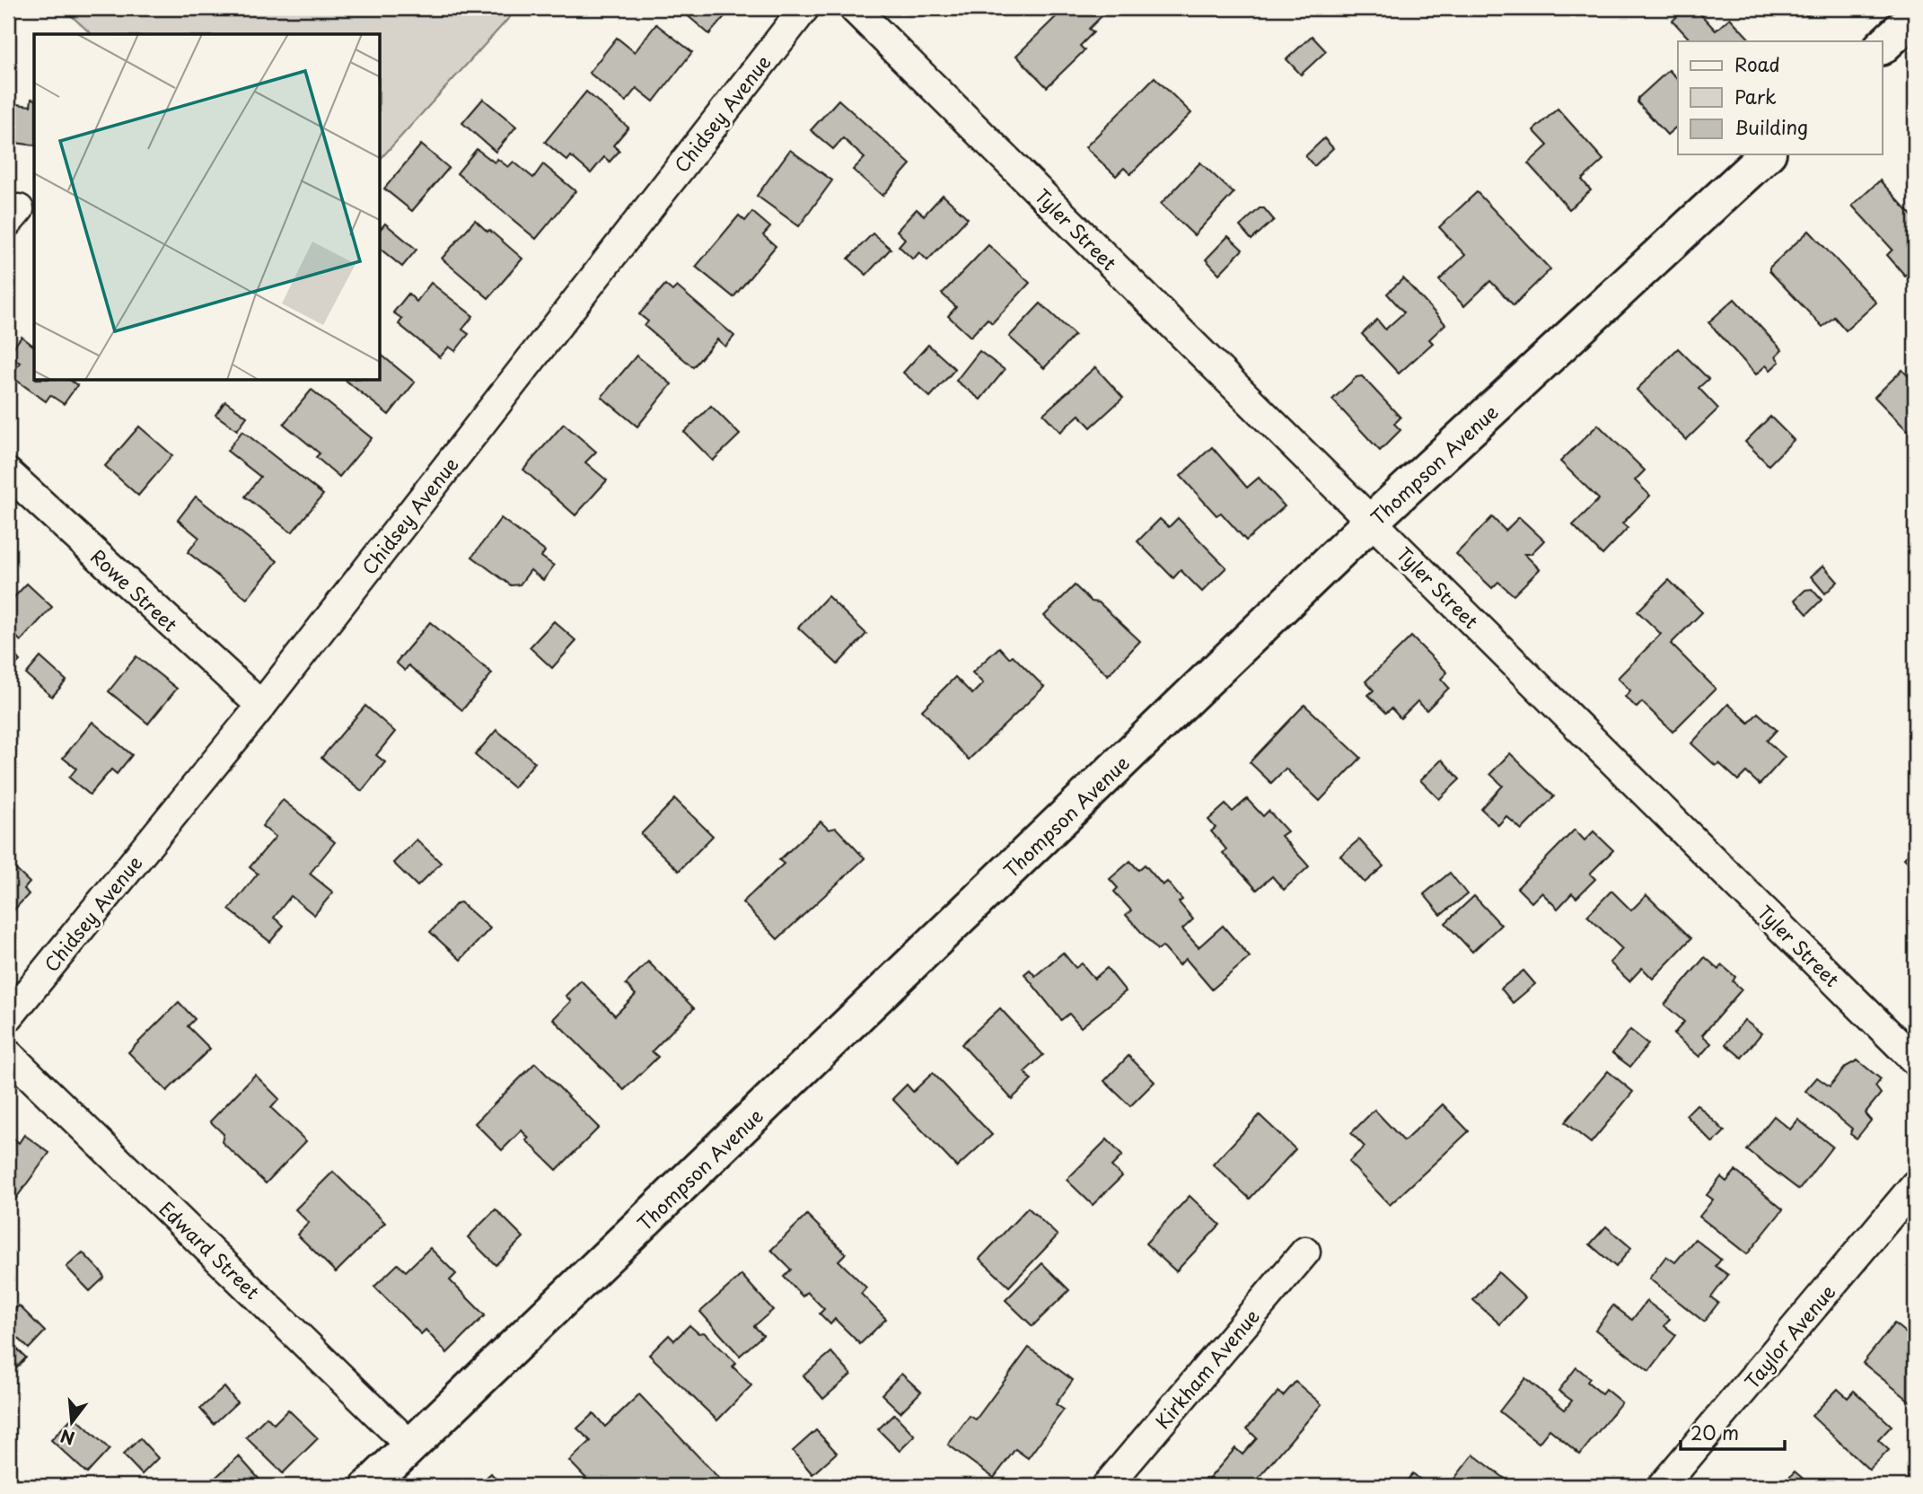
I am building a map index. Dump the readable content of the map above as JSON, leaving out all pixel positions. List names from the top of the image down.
{
  "streets": {
    "main road": ["Thompson Avenue"],
    "street": [
      "Chidsey Avenue",
      "Tyler Street",
      "Rowe Street",
      "Edward Street",
      "Taylor Avenue",
      "Kirkham Avenue"
    ]
  },
  "crossings": [
    ["Chidsey Avenue", "Rowe Street"],
    ["Tyler Street", "Thompson Avenue"],
    ["Thompson Avenue", "Edward Street"]
  ],
  "legend": ["Road", "Park", "Building"],
  "scale_bar": "20 m",
  "north": "bottom"
}
